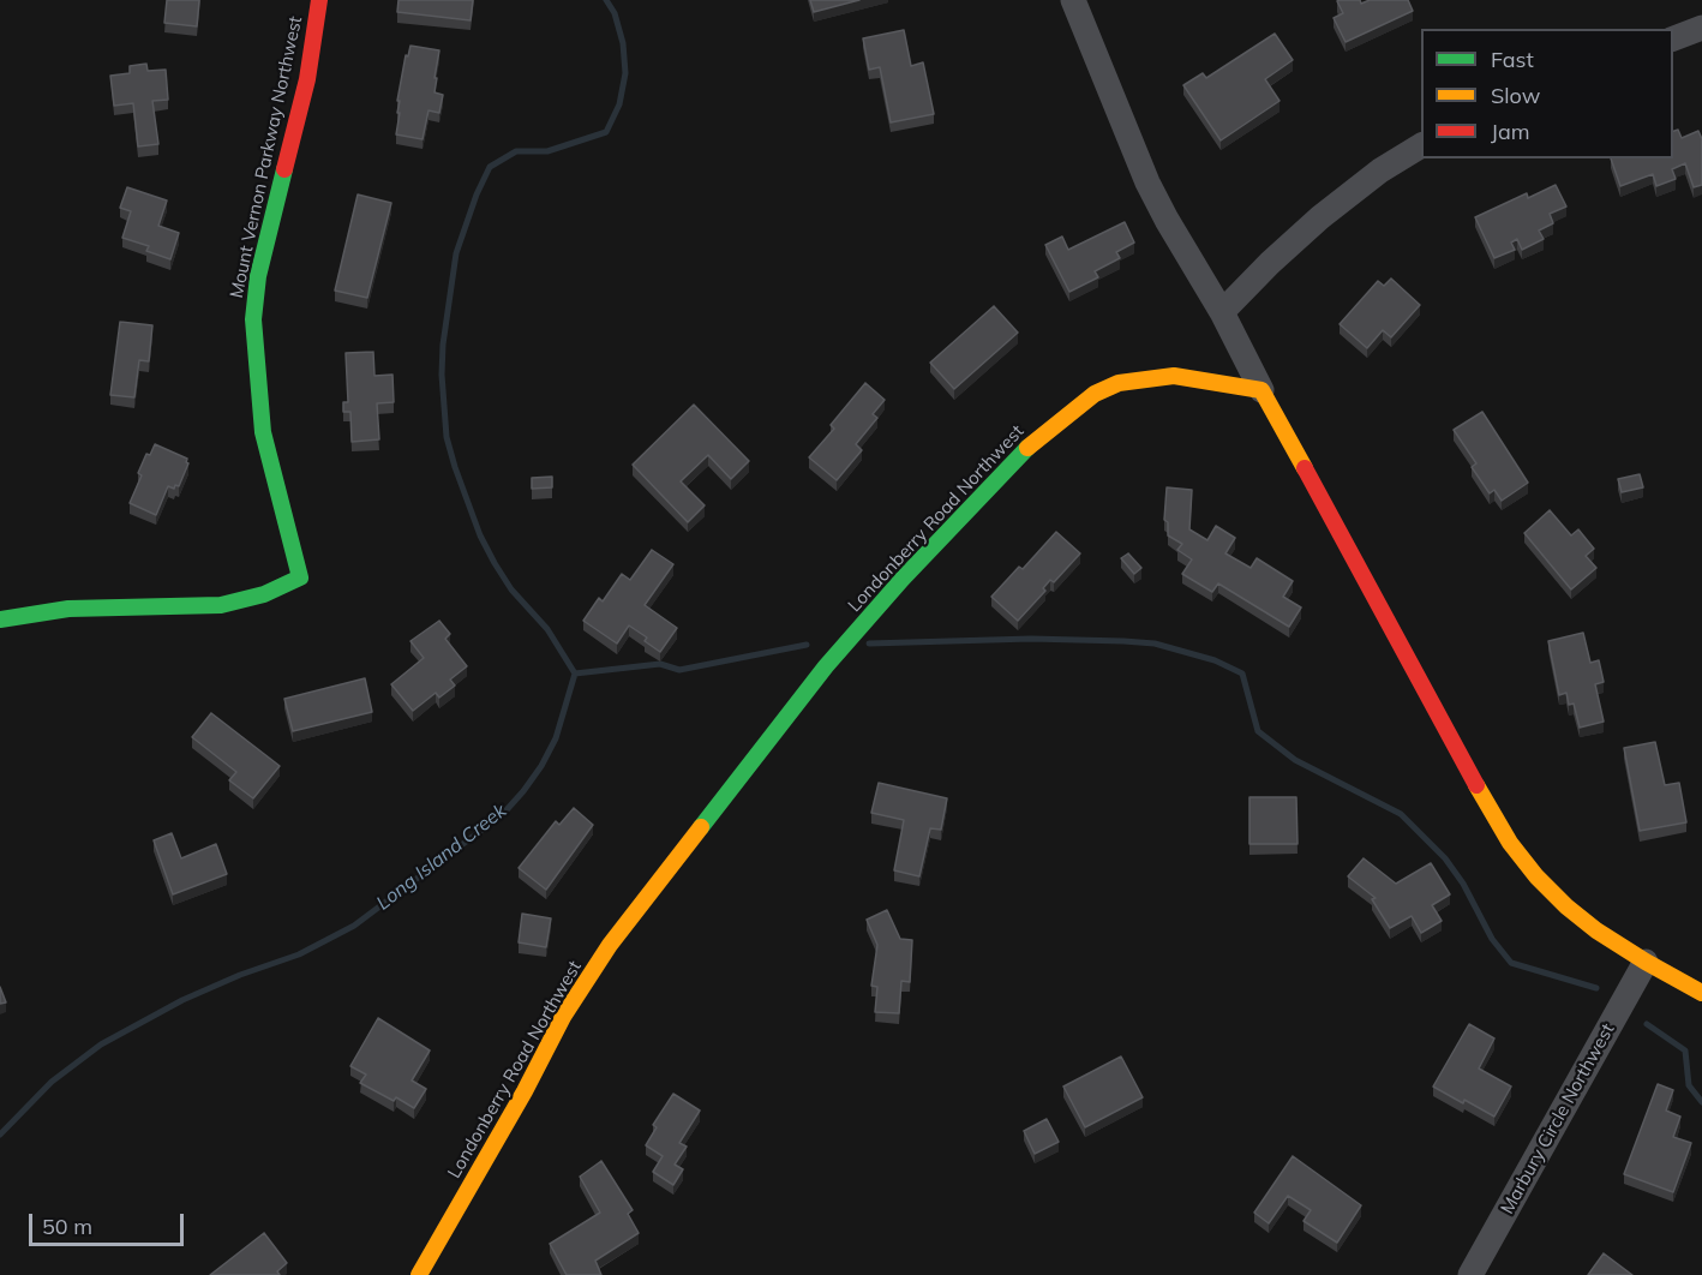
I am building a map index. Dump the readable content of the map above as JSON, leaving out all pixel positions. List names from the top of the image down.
{
  "streets": {
    "street": ["Mount Vernon Parkway Northwest", "Londonberry Road Northwest", "Marbury Circle Northwest"]
  },
  "water": ["Long Island Creek"],
  "legend": ["Fast", "Slow", "Jam"],
  "scale_bar": "50 m"
}
